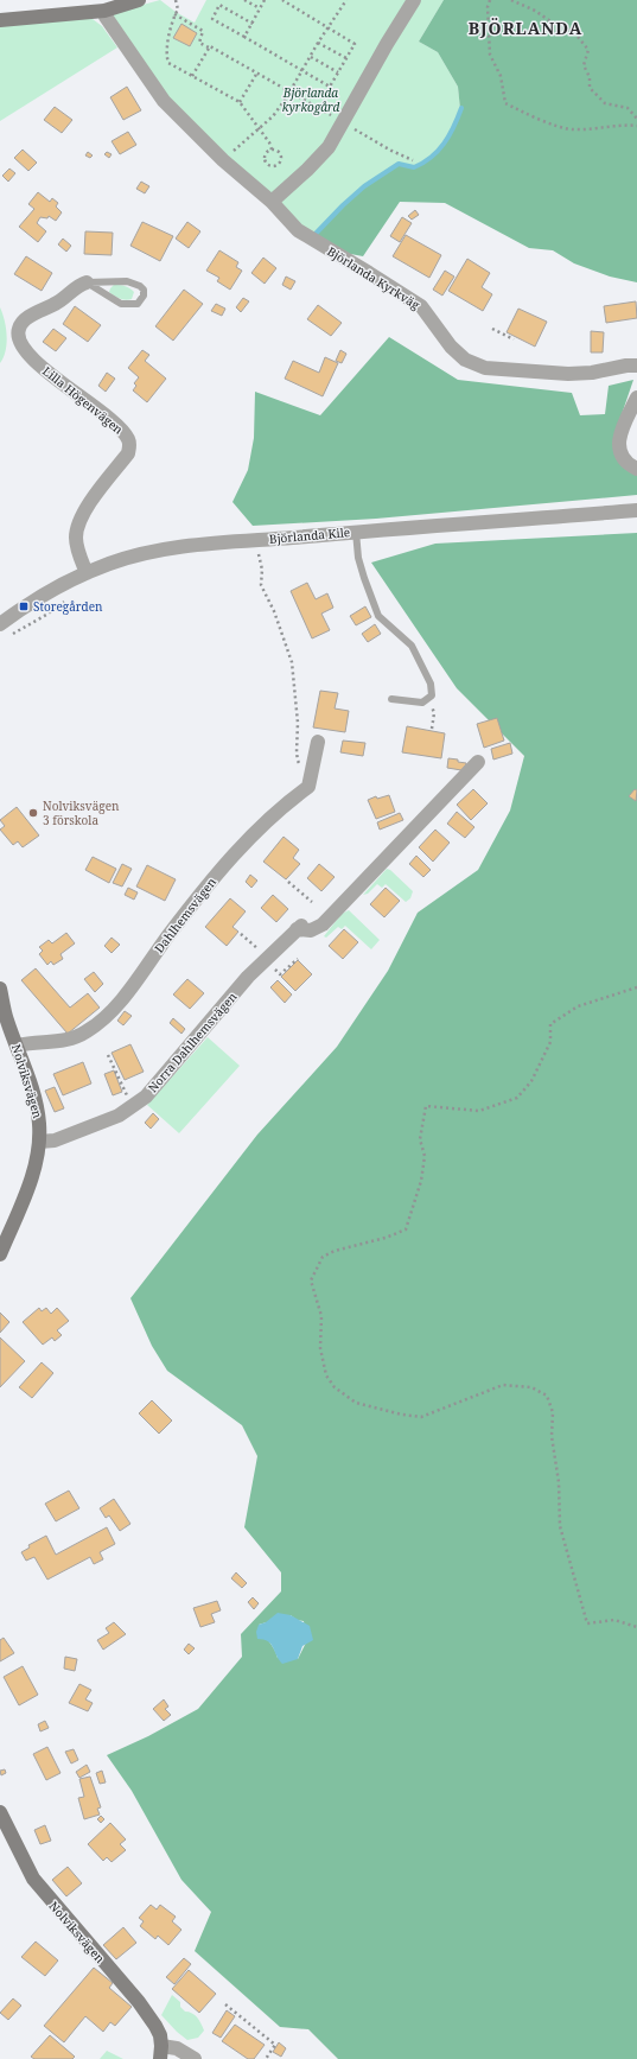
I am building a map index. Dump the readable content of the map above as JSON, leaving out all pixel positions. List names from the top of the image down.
{
  "streets": {
    "street": [
      "Björlanda Kyrkväg",
      "Lilla Högenvägen",
      "Björlanda Kile",
      "Dahlhemsvägen",
      "Norra Dahlhemsvägen",
      "Nolviksvägen"
    ]
  },
  "crossings": [
    ["Lilla Högenvägen", "Björlanda Kile"],
    ["Dahlhemsvägen", "Nolviksvägen"],
    ["Norra Dahlhemsvägen", "Nolviksvägen"]
  ],
  "districts": ["BJÖRLANDA"],
  "parks": ["Björlanda kyrkogård"],
  "places": {
    "transit": ["Storegården"],
    "other": ["Nolviksvägen 3 förskola"]
  }
}
